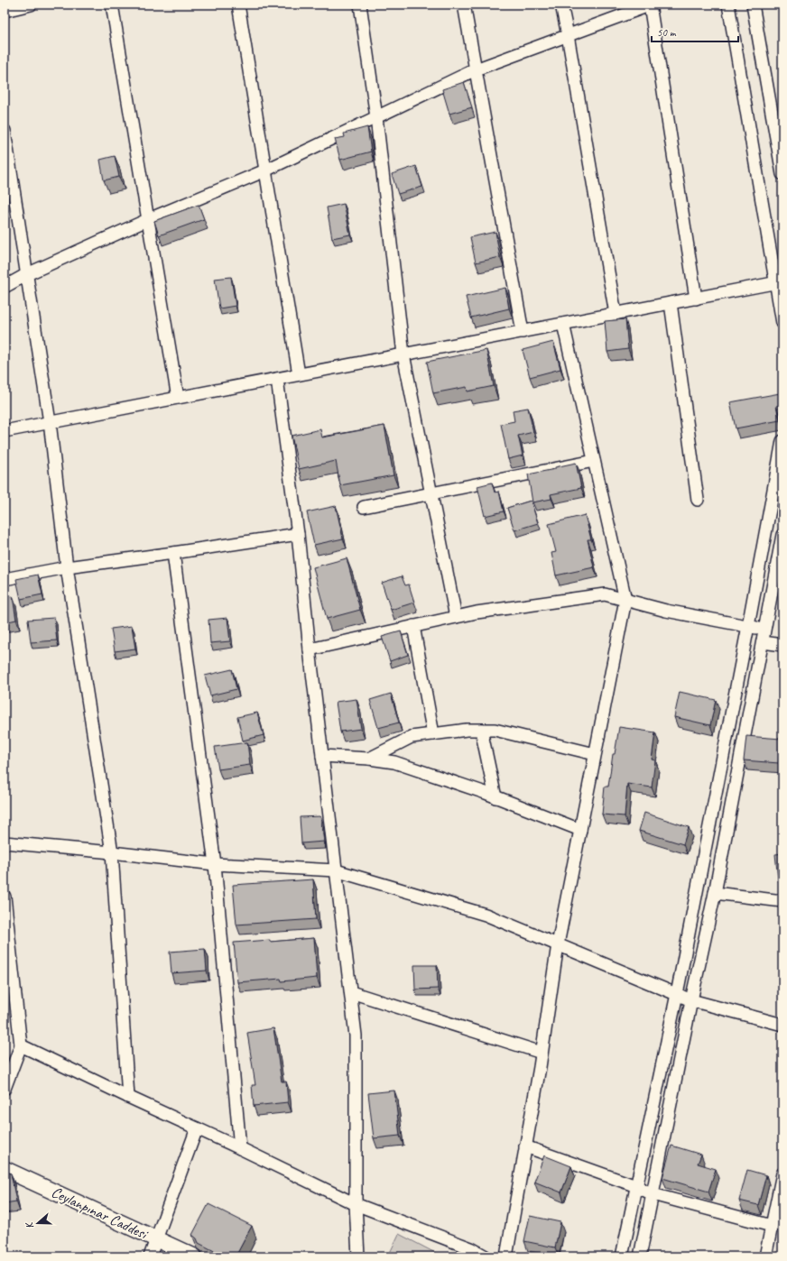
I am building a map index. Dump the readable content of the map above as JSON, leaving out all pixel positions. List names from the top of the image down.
{
  "streets": {
    "main road": ["Ceylanpınar Caddesi"]
  },
  "scale_bar": "50 m",
  "north": "left"
}
